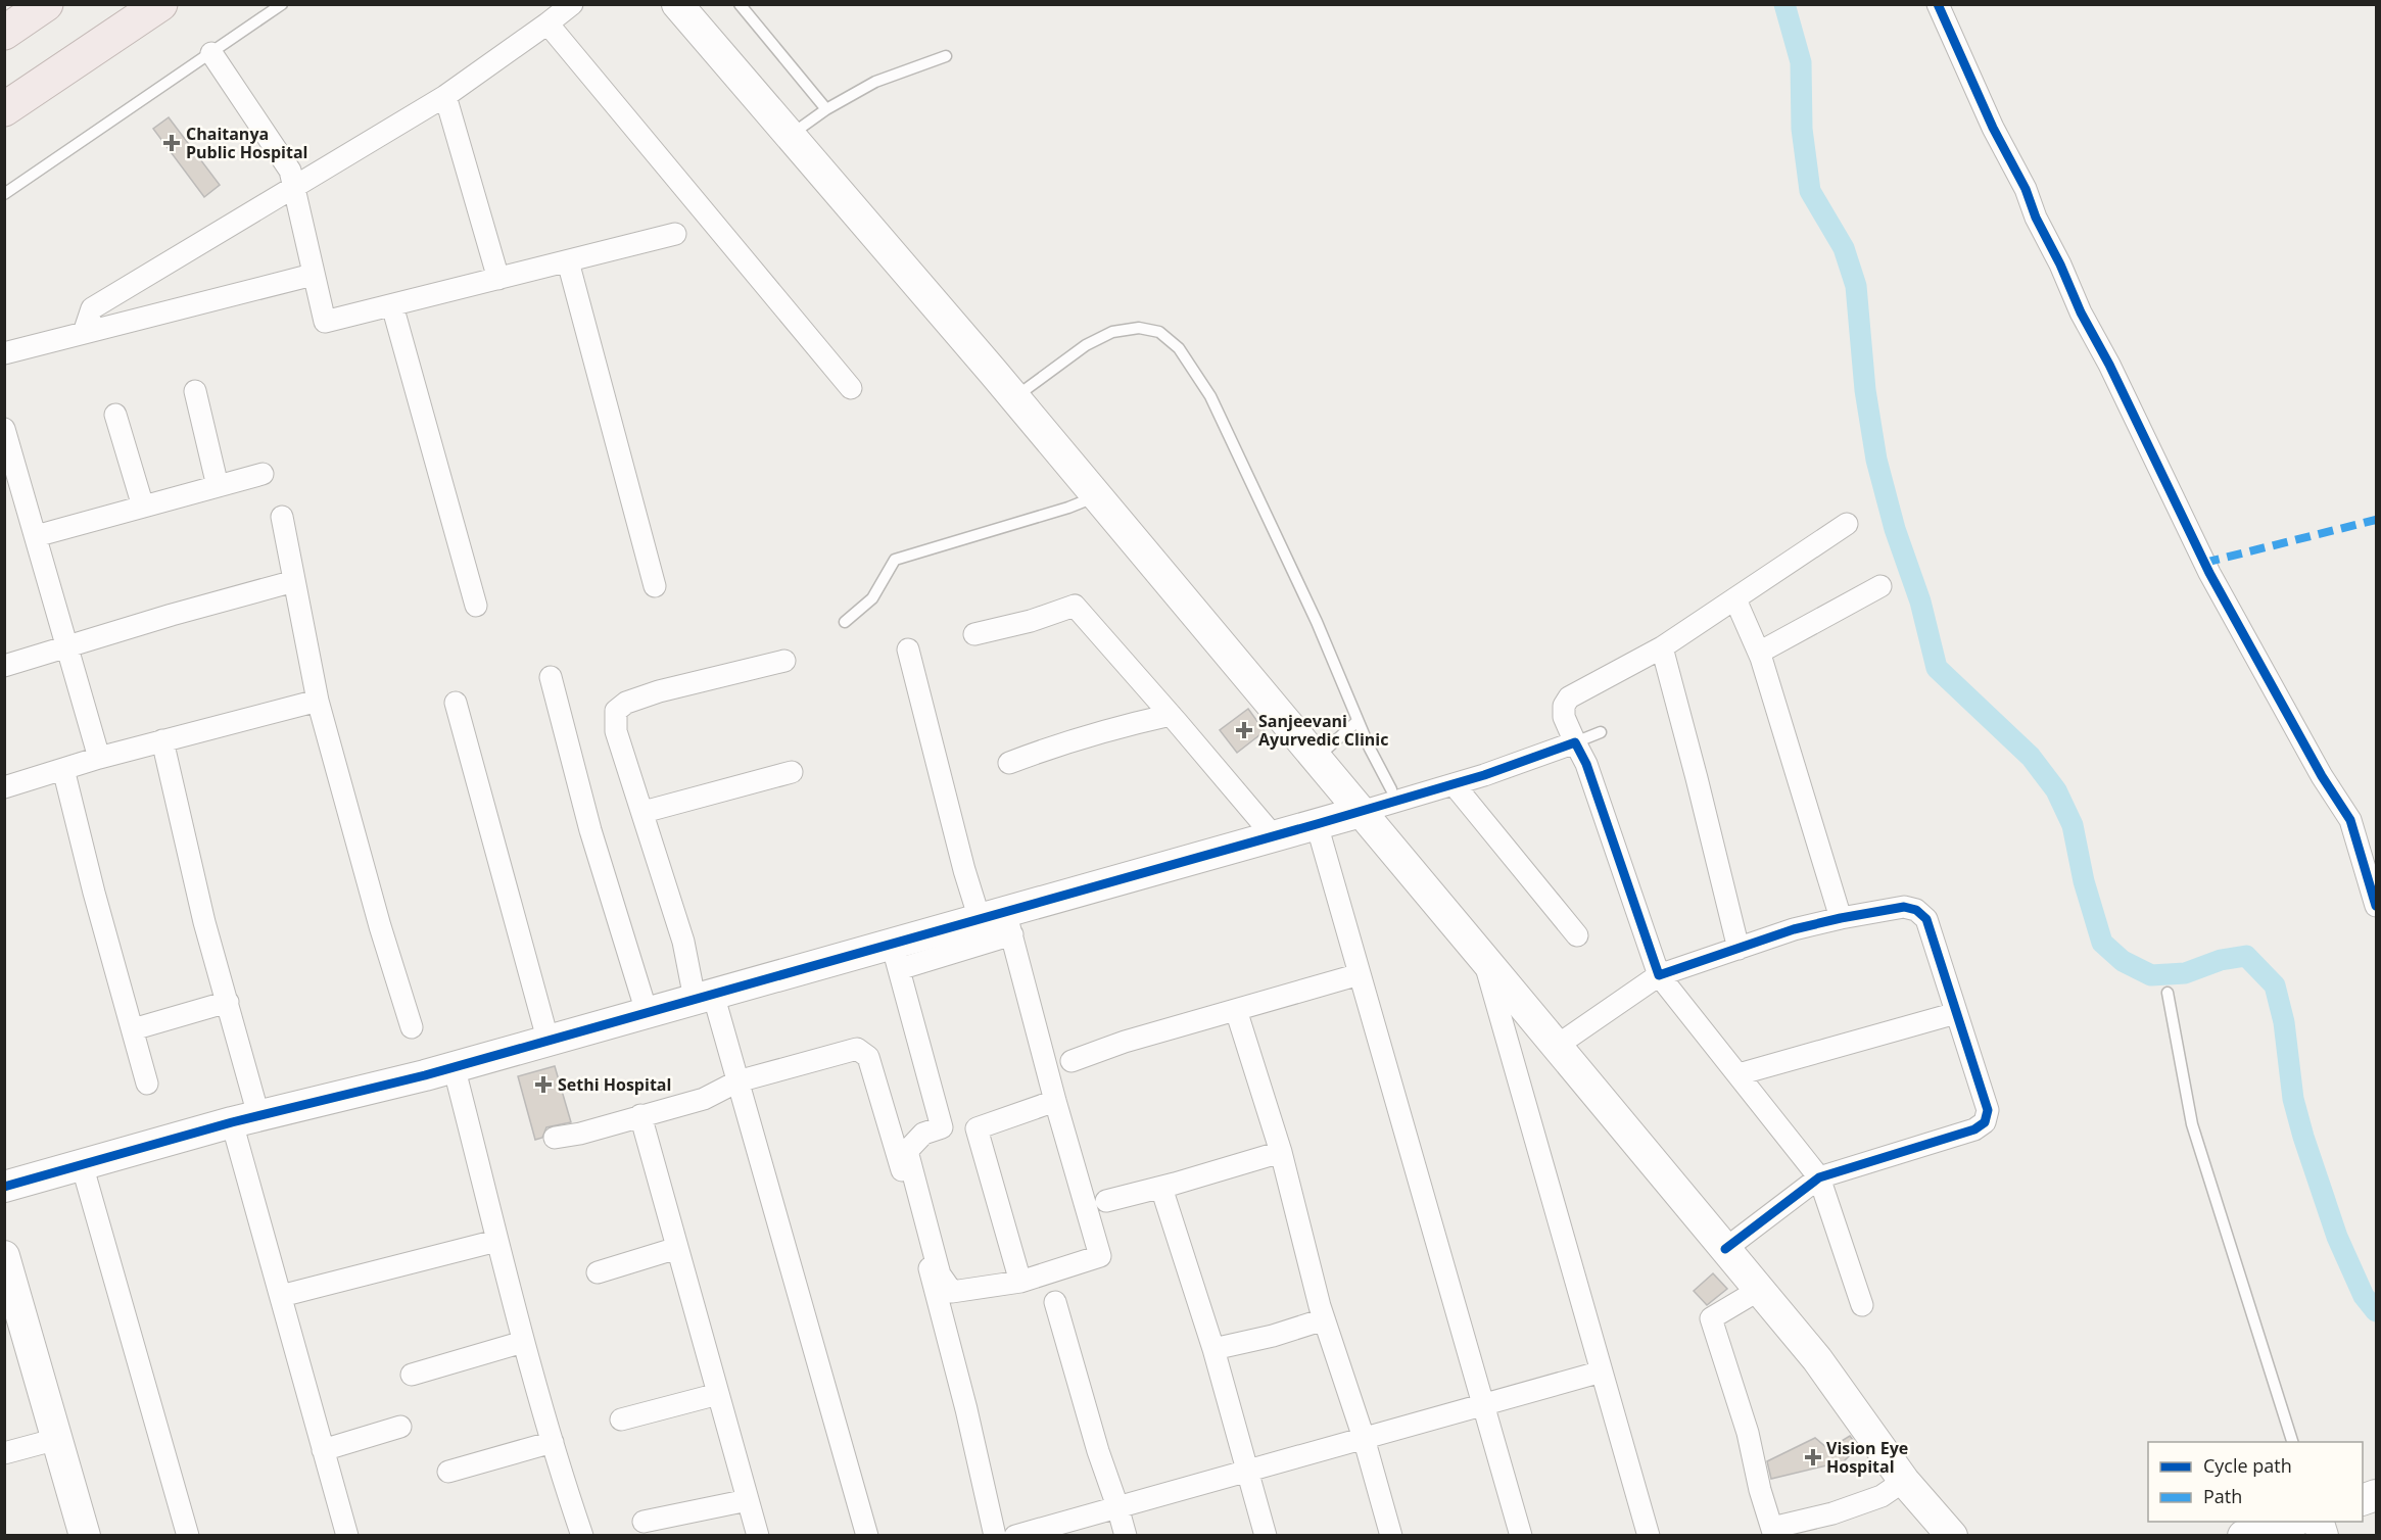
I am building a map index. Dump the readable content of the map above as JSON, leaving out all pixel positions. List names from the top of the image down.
{
  "places": {
    "health": [
      "Chaitanya Public Hospital",
      "Sanjeevani Ayurvedic Clinic",
      "Sethi Hospital",
      "Vision Eye Hospital"
    ]
  },
  "legend": ["Cycle path", "Path"]
}
